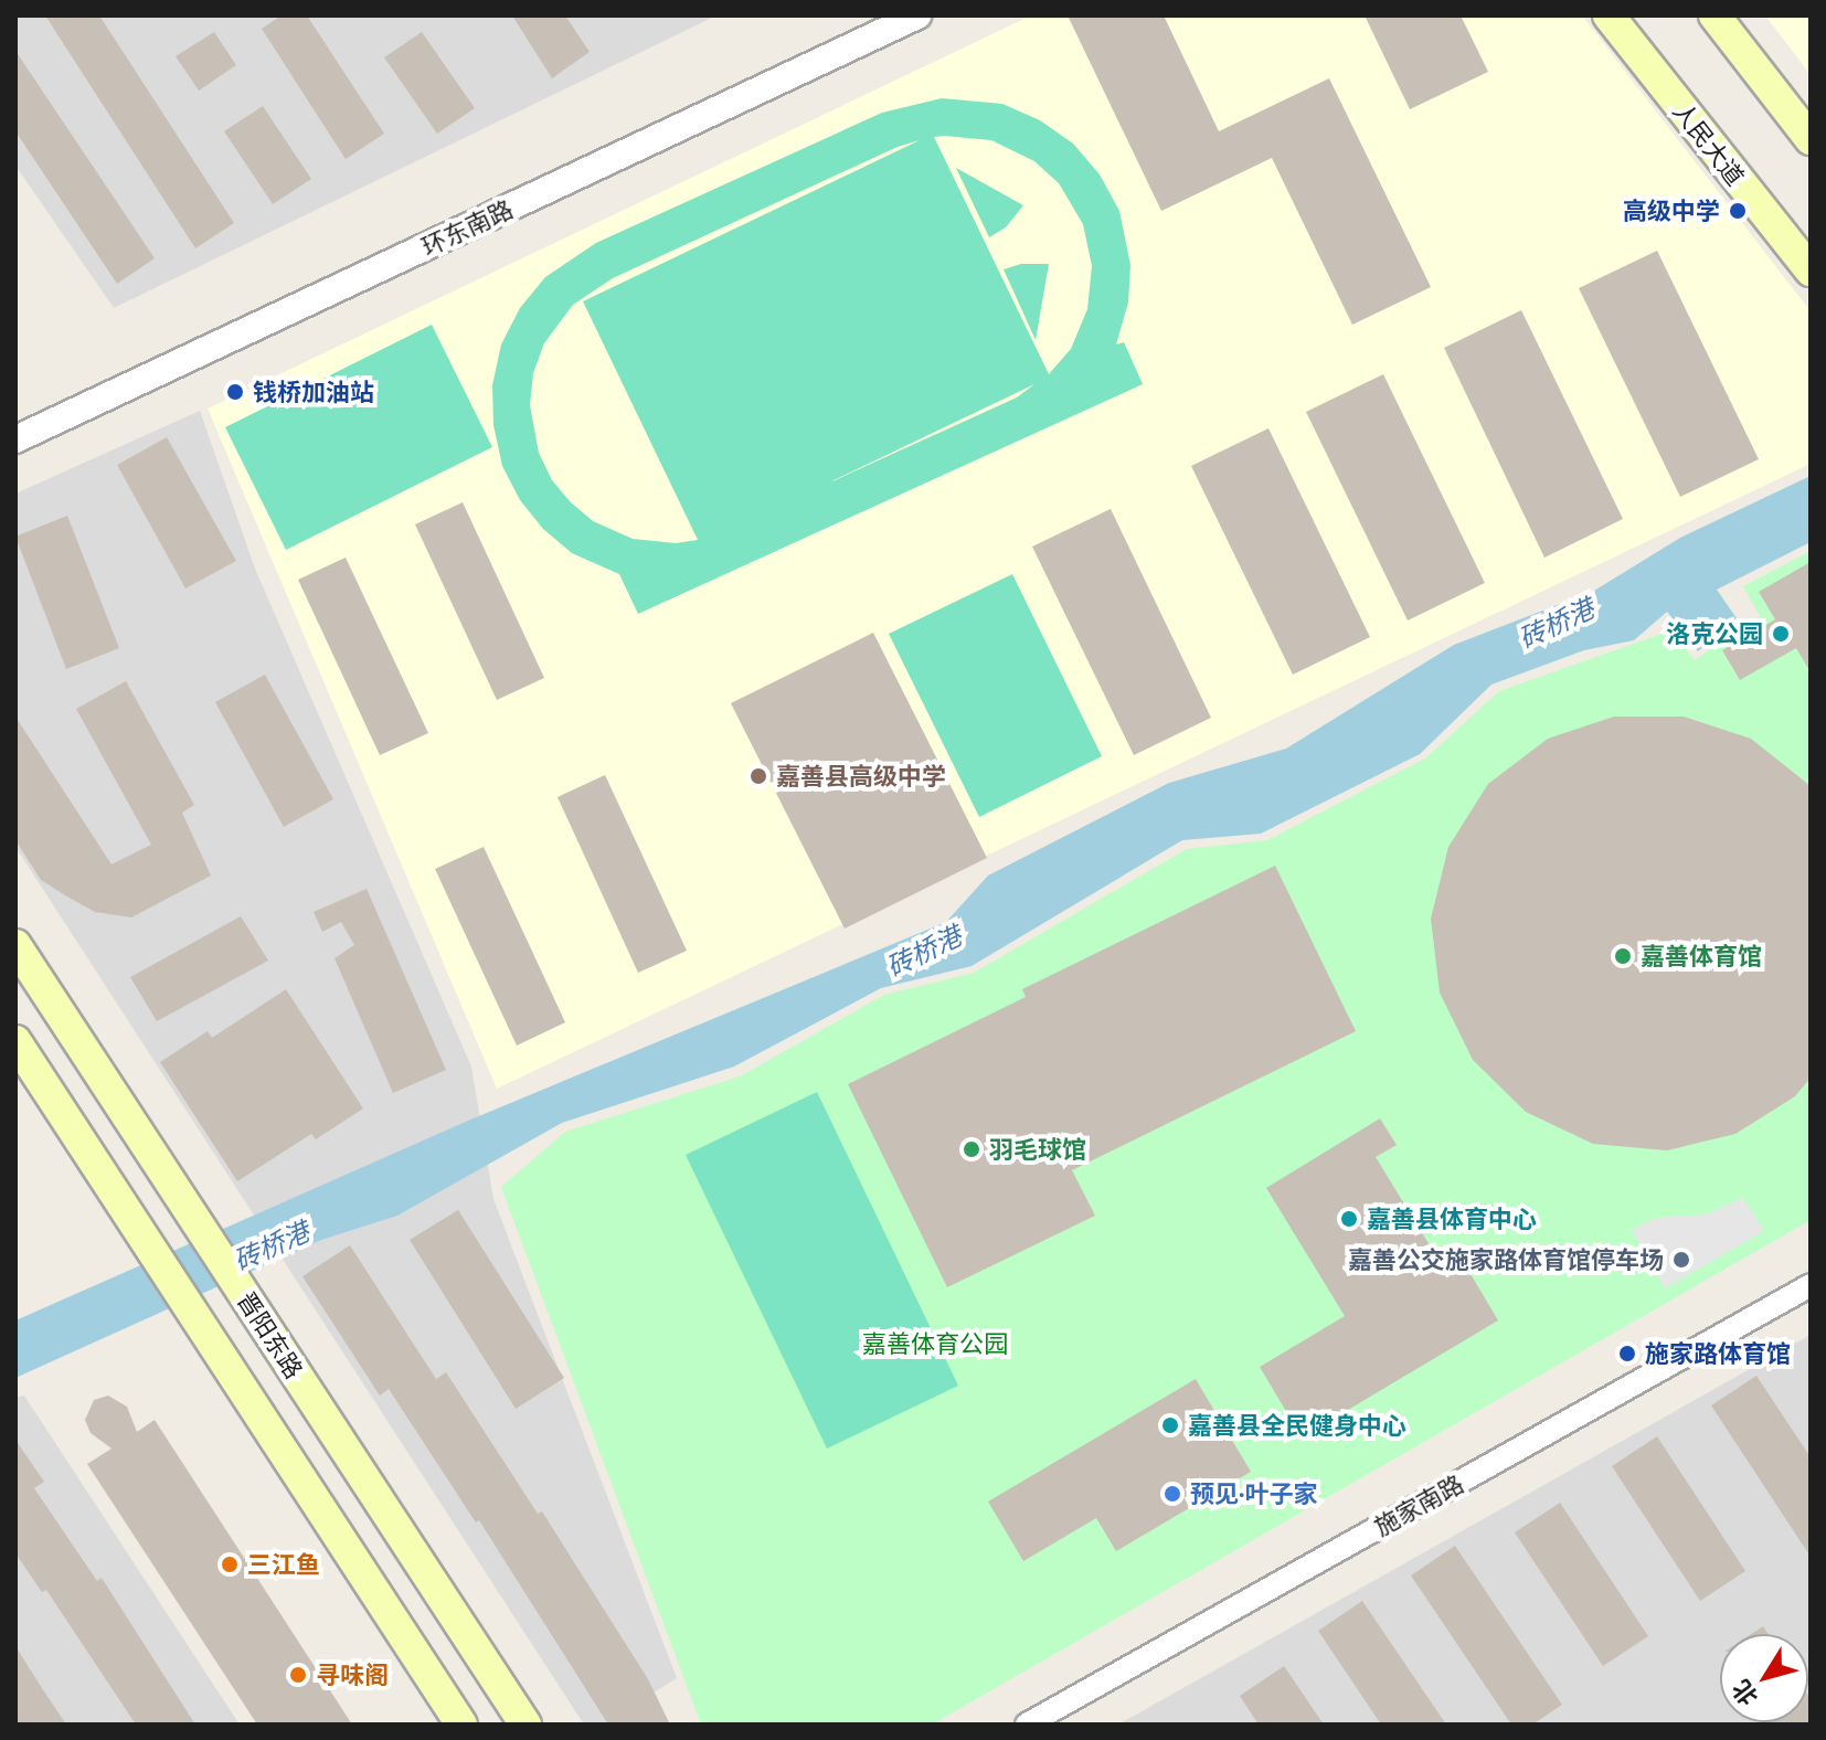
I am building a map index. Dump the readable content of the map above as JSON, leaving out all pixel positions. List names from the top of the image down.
{
  "streets": {
    "main road": ["人民大道", "晋阳东路"],
    "street": ["环东南路", "施家南路"]
  },
  "water": ["砖桥港"],
  "parks": ["嘉善体育公园"],
  "places": [
    "高级中学",
    "钱桥加油站",
    "洛克公园",
    "嘉善县高级中学",
    "嘉善体育馆",
    "羽毛球馆",
    "嘉善县体育中心",
    "嘉善公交施家路体育馆停车场",
    "施家路体育馆",
    "嘉善县全民健身中心",
    "预见·叶子家",
    "三江鱼",
    "寻味阁"
  ],
  "north": "bottom left"
}
